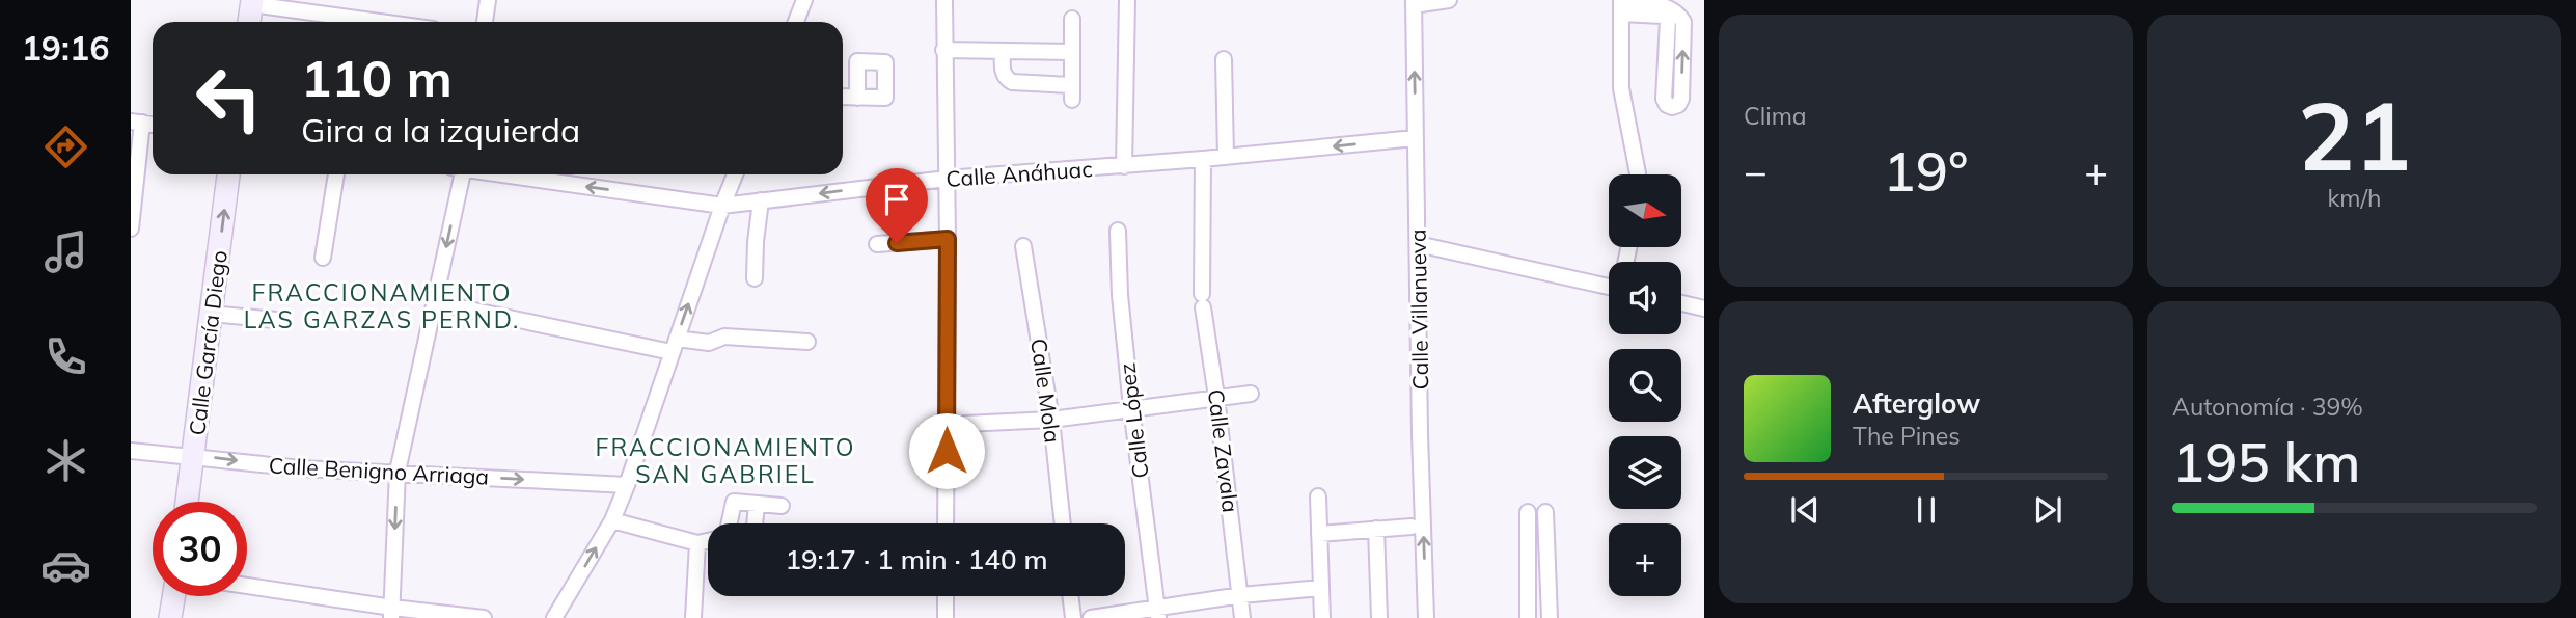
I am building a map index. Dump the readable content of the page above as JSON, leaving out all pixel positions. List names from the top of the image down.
{
  "streets": {
    "street": [
      "Calle Anáhuac",
      "Calle Villanueva",
      "Calle García Diego",
      "Calle Mola",
      "Calle López",
      "Calle Zavala",
      "Calle Benigno Arriaga"
    ]
  },
  "crossings": [
    ["Calle Anáhuac", "Calle Villanueva"],
    ["Calle Anáhuac", "Calle Zavala"],
    ["Calle García Diego", "Calle Benigno Arriaga"]
  ],
  "one_way": ["Calle Anáhuac", "Calle Benigno Arriaga"],
  "districts": ["FRACCIONAMIENTO LAS GARZAS PERND.", "FRACCIONAMIENTO SAN GABRIEL"],
  "north": "right",
  "page": {
    "tabs": "19:16",
    "tile": [
      "Clima",
      ["21", "km/h"],
      ["Autonomía · 39%", "195 km"]
    ],
    "turn": ["110 m", "Gira a la izquierda"],
    "heat": ["−", "19°", "+"],
    "map_buttons": "+",
    "song": ["Afterglow", "The Pines"],
    "limit": "30",
    "trip": "19:17 · 1 min · 140 m"
  }
}
